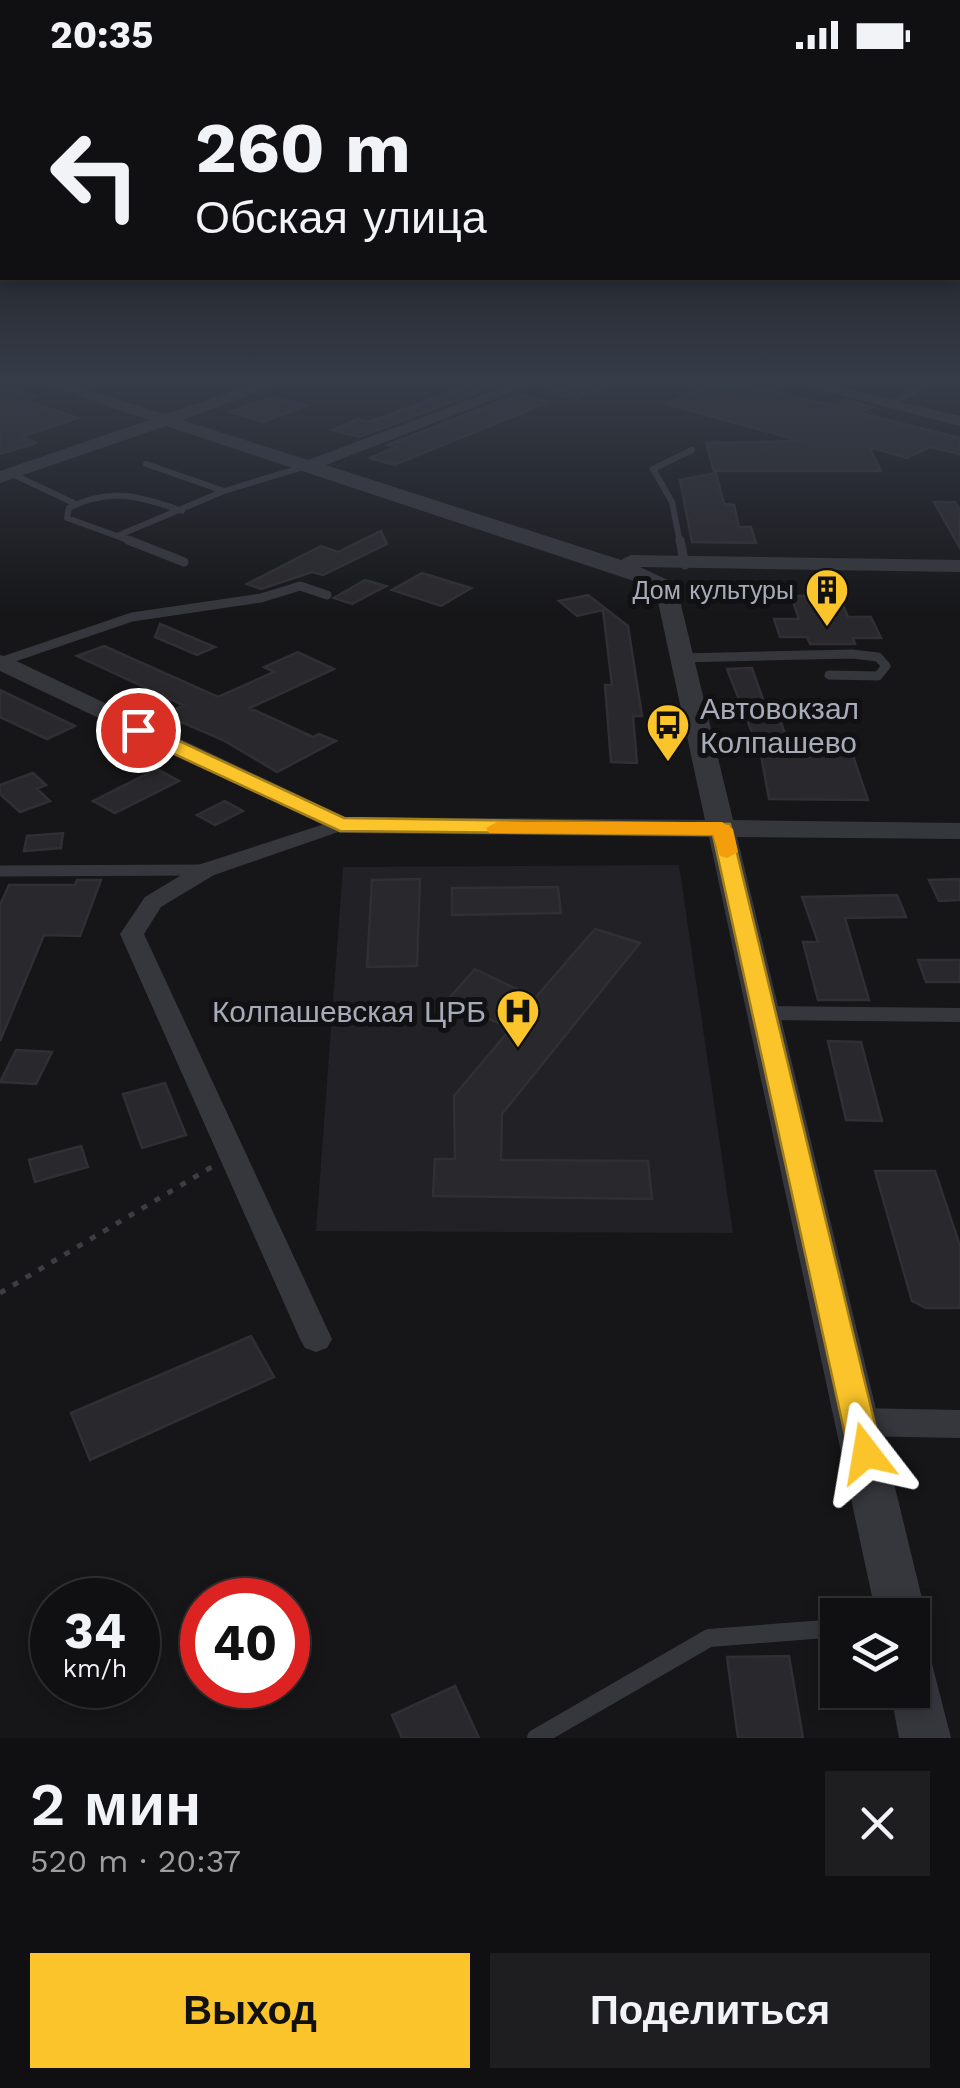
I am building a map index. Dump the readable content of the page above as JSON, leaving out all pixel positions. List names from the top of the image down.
{
  "places": {
    "building": ["Дом культуры"],
    "bus stop": ["Автовокзал Колпашево"],
    "hospital": ["Колпашевская ЦРБ"]
  },
  "page": {
    "status": "20:35",
    "turn": ["260 m", "Обская улица"],
    "speed": "34 km/h",
    "limit": "40",
    "heading": ["2 мин", "520 m · 20:37"],
    "buttons": ["Выход", "Поделиться"]
  }
}
